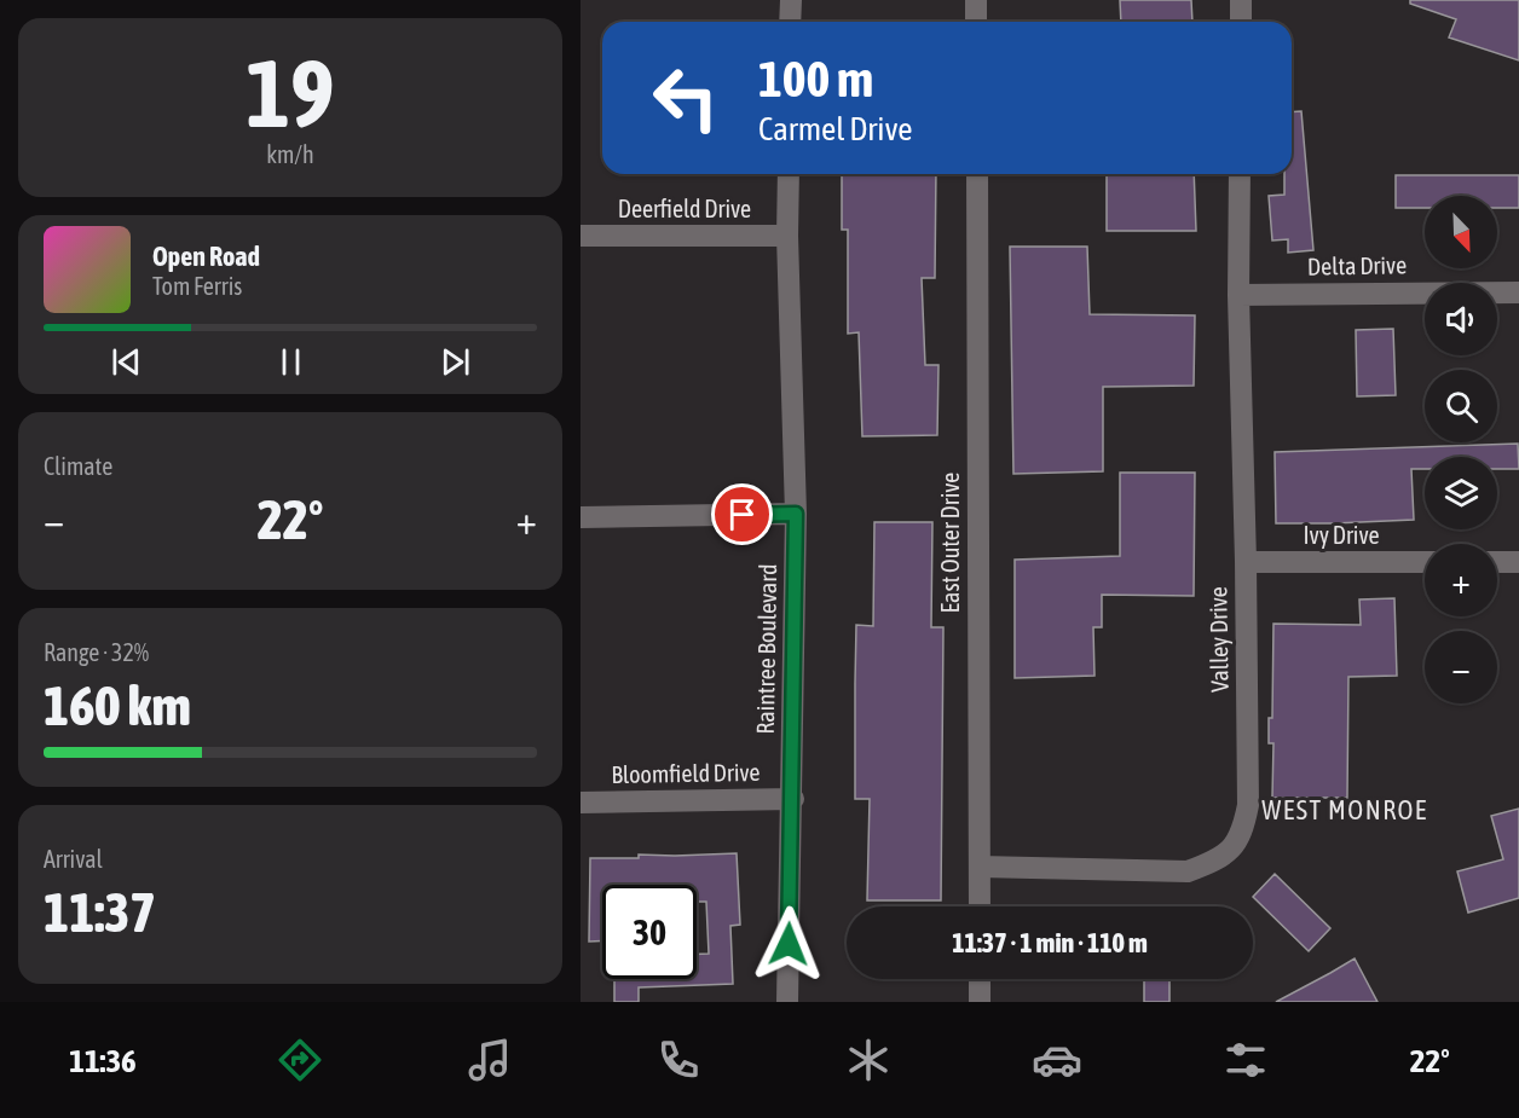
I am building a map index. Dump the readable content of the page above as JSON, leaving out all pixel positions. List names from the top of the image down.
{
  "streets": {
    "street": [
      "Deerfield Drive",
      "Delta Drive",
      "Ivy Drive",
      "East Outer Drive",
      "Valley Drive",
      "Raintree Boulevard",
      "Bloomfield Drive"
    ]
  },
  "crossings": [
    ["Deerfield Drive", "Raintree Boulevard"],
    ["Delta Drive", "Valley Drive"],
    ["Ivy Drive", "Valley Drive"],
    ["East Outer Drive", "Valley Drive"],
    ["Raintree Boulevard", "Bloomfield Drive"]
  ],
  "districts": ["WEST MONROE"],
  "north": "bottom right",
  "page": {
    "tile": [
      ["19", "km/h"],
      "Climate",
      ["Range · 32%", "160 km"],
      ["Arrival", "11:37"]
    ],
    "turn": ["100 m", "Carmel Drive"],
    "map_buttons": ["+", "−"],
    "song": ["Open Road", "Tom Ferris"],
    "heat": ["−", "22°", "+"],
    "limit": "30",
    "trip": "11:37 · 1 min · 110 m",
    "tabs": ["11:36", "22°"]
  }
}
